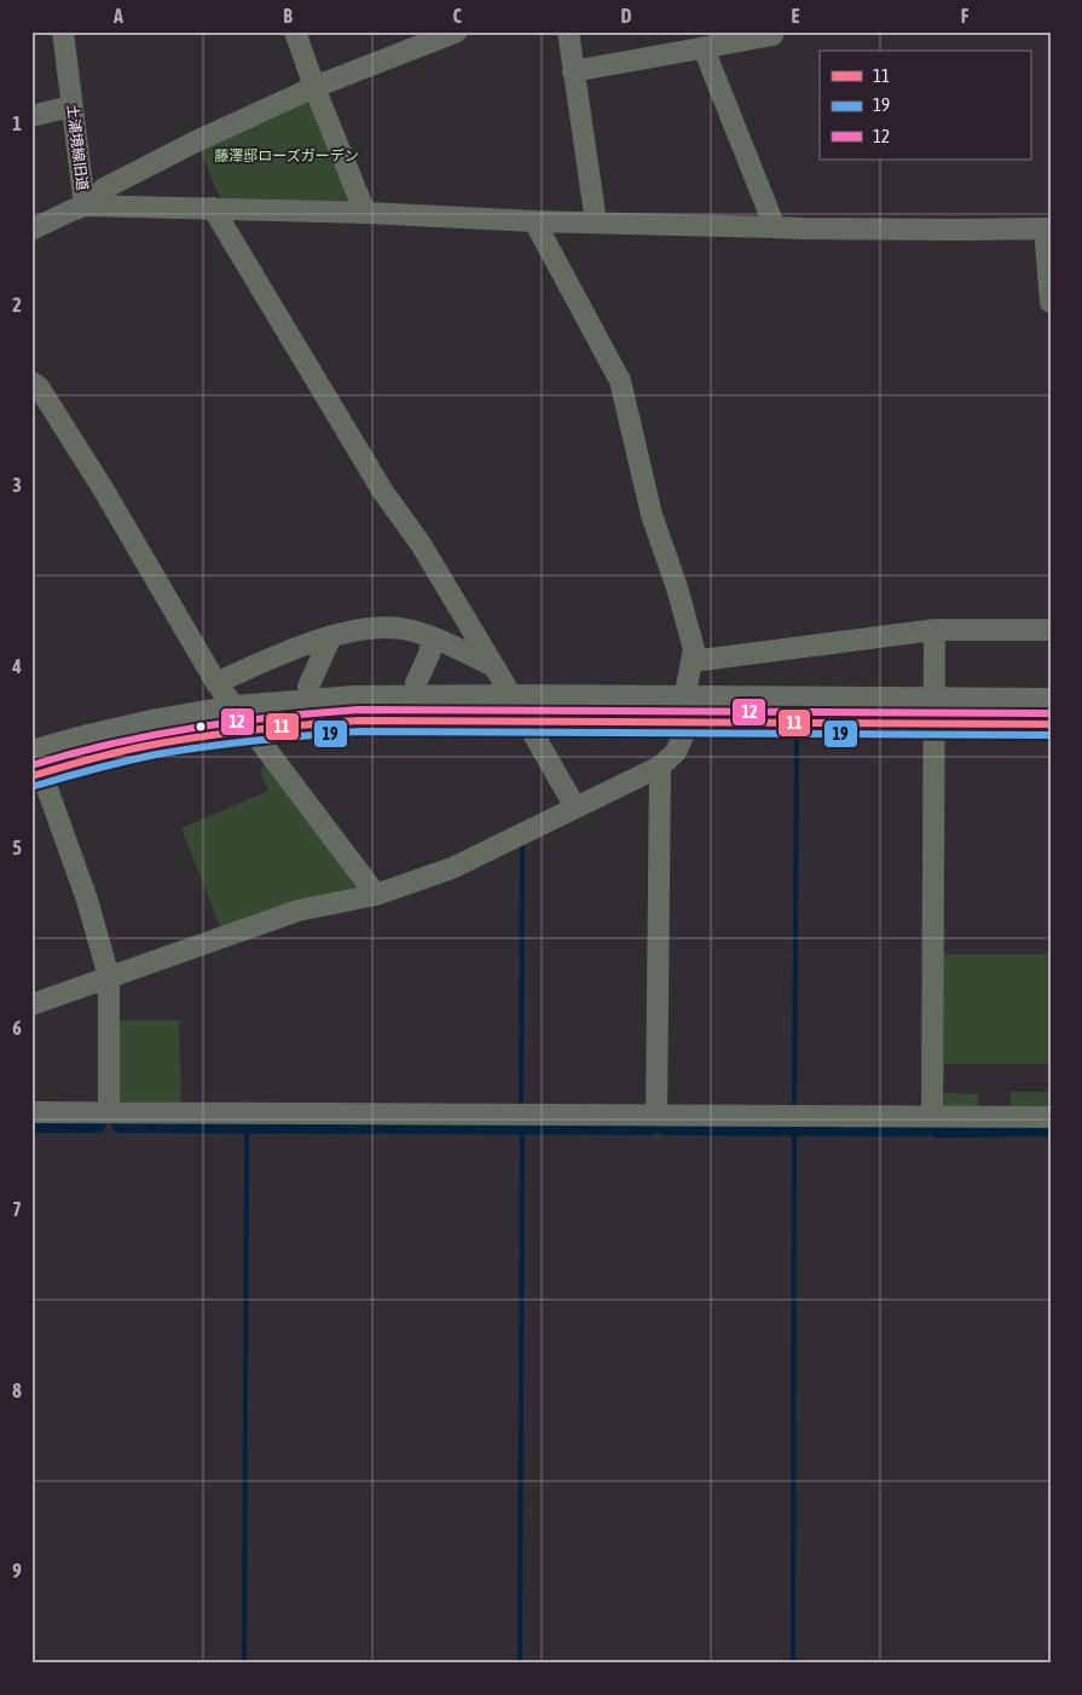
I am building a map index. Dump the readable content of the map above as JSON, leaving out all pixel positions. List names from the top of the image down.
{
  "streets": {
    "street": ["土浦境線旧道"]
  },
  "parks": ["藤澤邸ローズガーデン"],
  "lines": ["transit line 12", "transit line 11", "transit line 19"],
  "legend": ["11", "19", "12"],
  "grid": {
    "columns": [
      "A",
      "B",
      "C",
      "D",
      "E",
      "F"
    ],
    "rows": [
      "1",
      "2",
      "3",
      "4",
      "5",
      "6",
      "7",
      "8",
      "9"
    ]
  }
}
